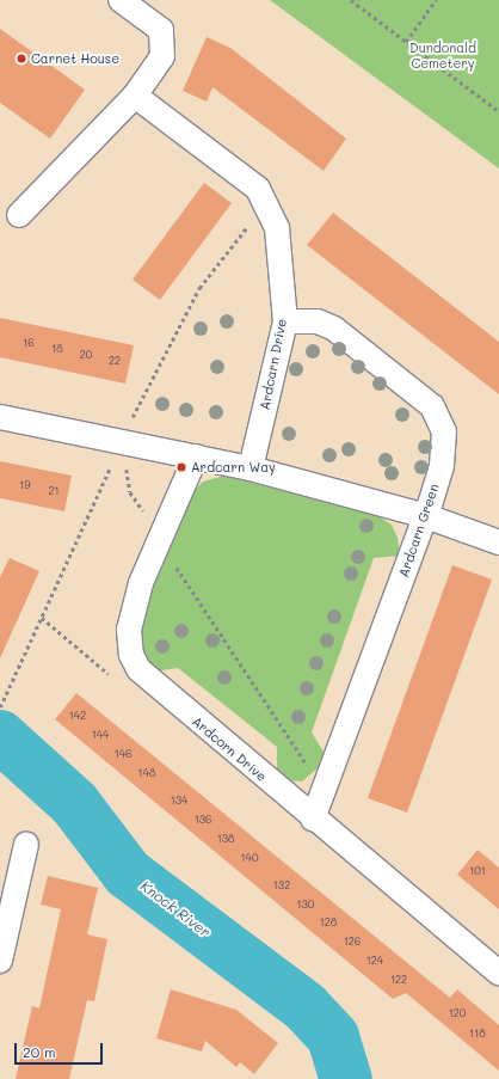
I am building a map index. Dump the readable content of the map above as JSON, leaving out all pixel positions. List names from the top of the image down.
{
  "streets": {
    "street": ["Ardcarn Drive", "Ardcarn Green", "Ardcorn Drive"]
  },
  "crossings": [
    ["Ardcarn Drive", "Ardcarn Green"],
    ["Ardcarn Green", "Ardcorn Drive"]
  ],
  "water": ["Knock River"],
  "parks": ["Dundonald Cemetery"],
  "places": ["Carnet House", "Ardcarn Way"],
  "house_numbers": [
    "16",
    "18",
    "20",
    "22",
    "19",
    "21",
    "142",
    "144",
    "146",
    "148",
    "134",
    "136",
    "138",
    "140",
    "101",
    "132",
    "130",
    "128",
    "126",
    "124",
    "122",
    "120",
    "118"
  ],
  "scale_bar": "20 m"
}
